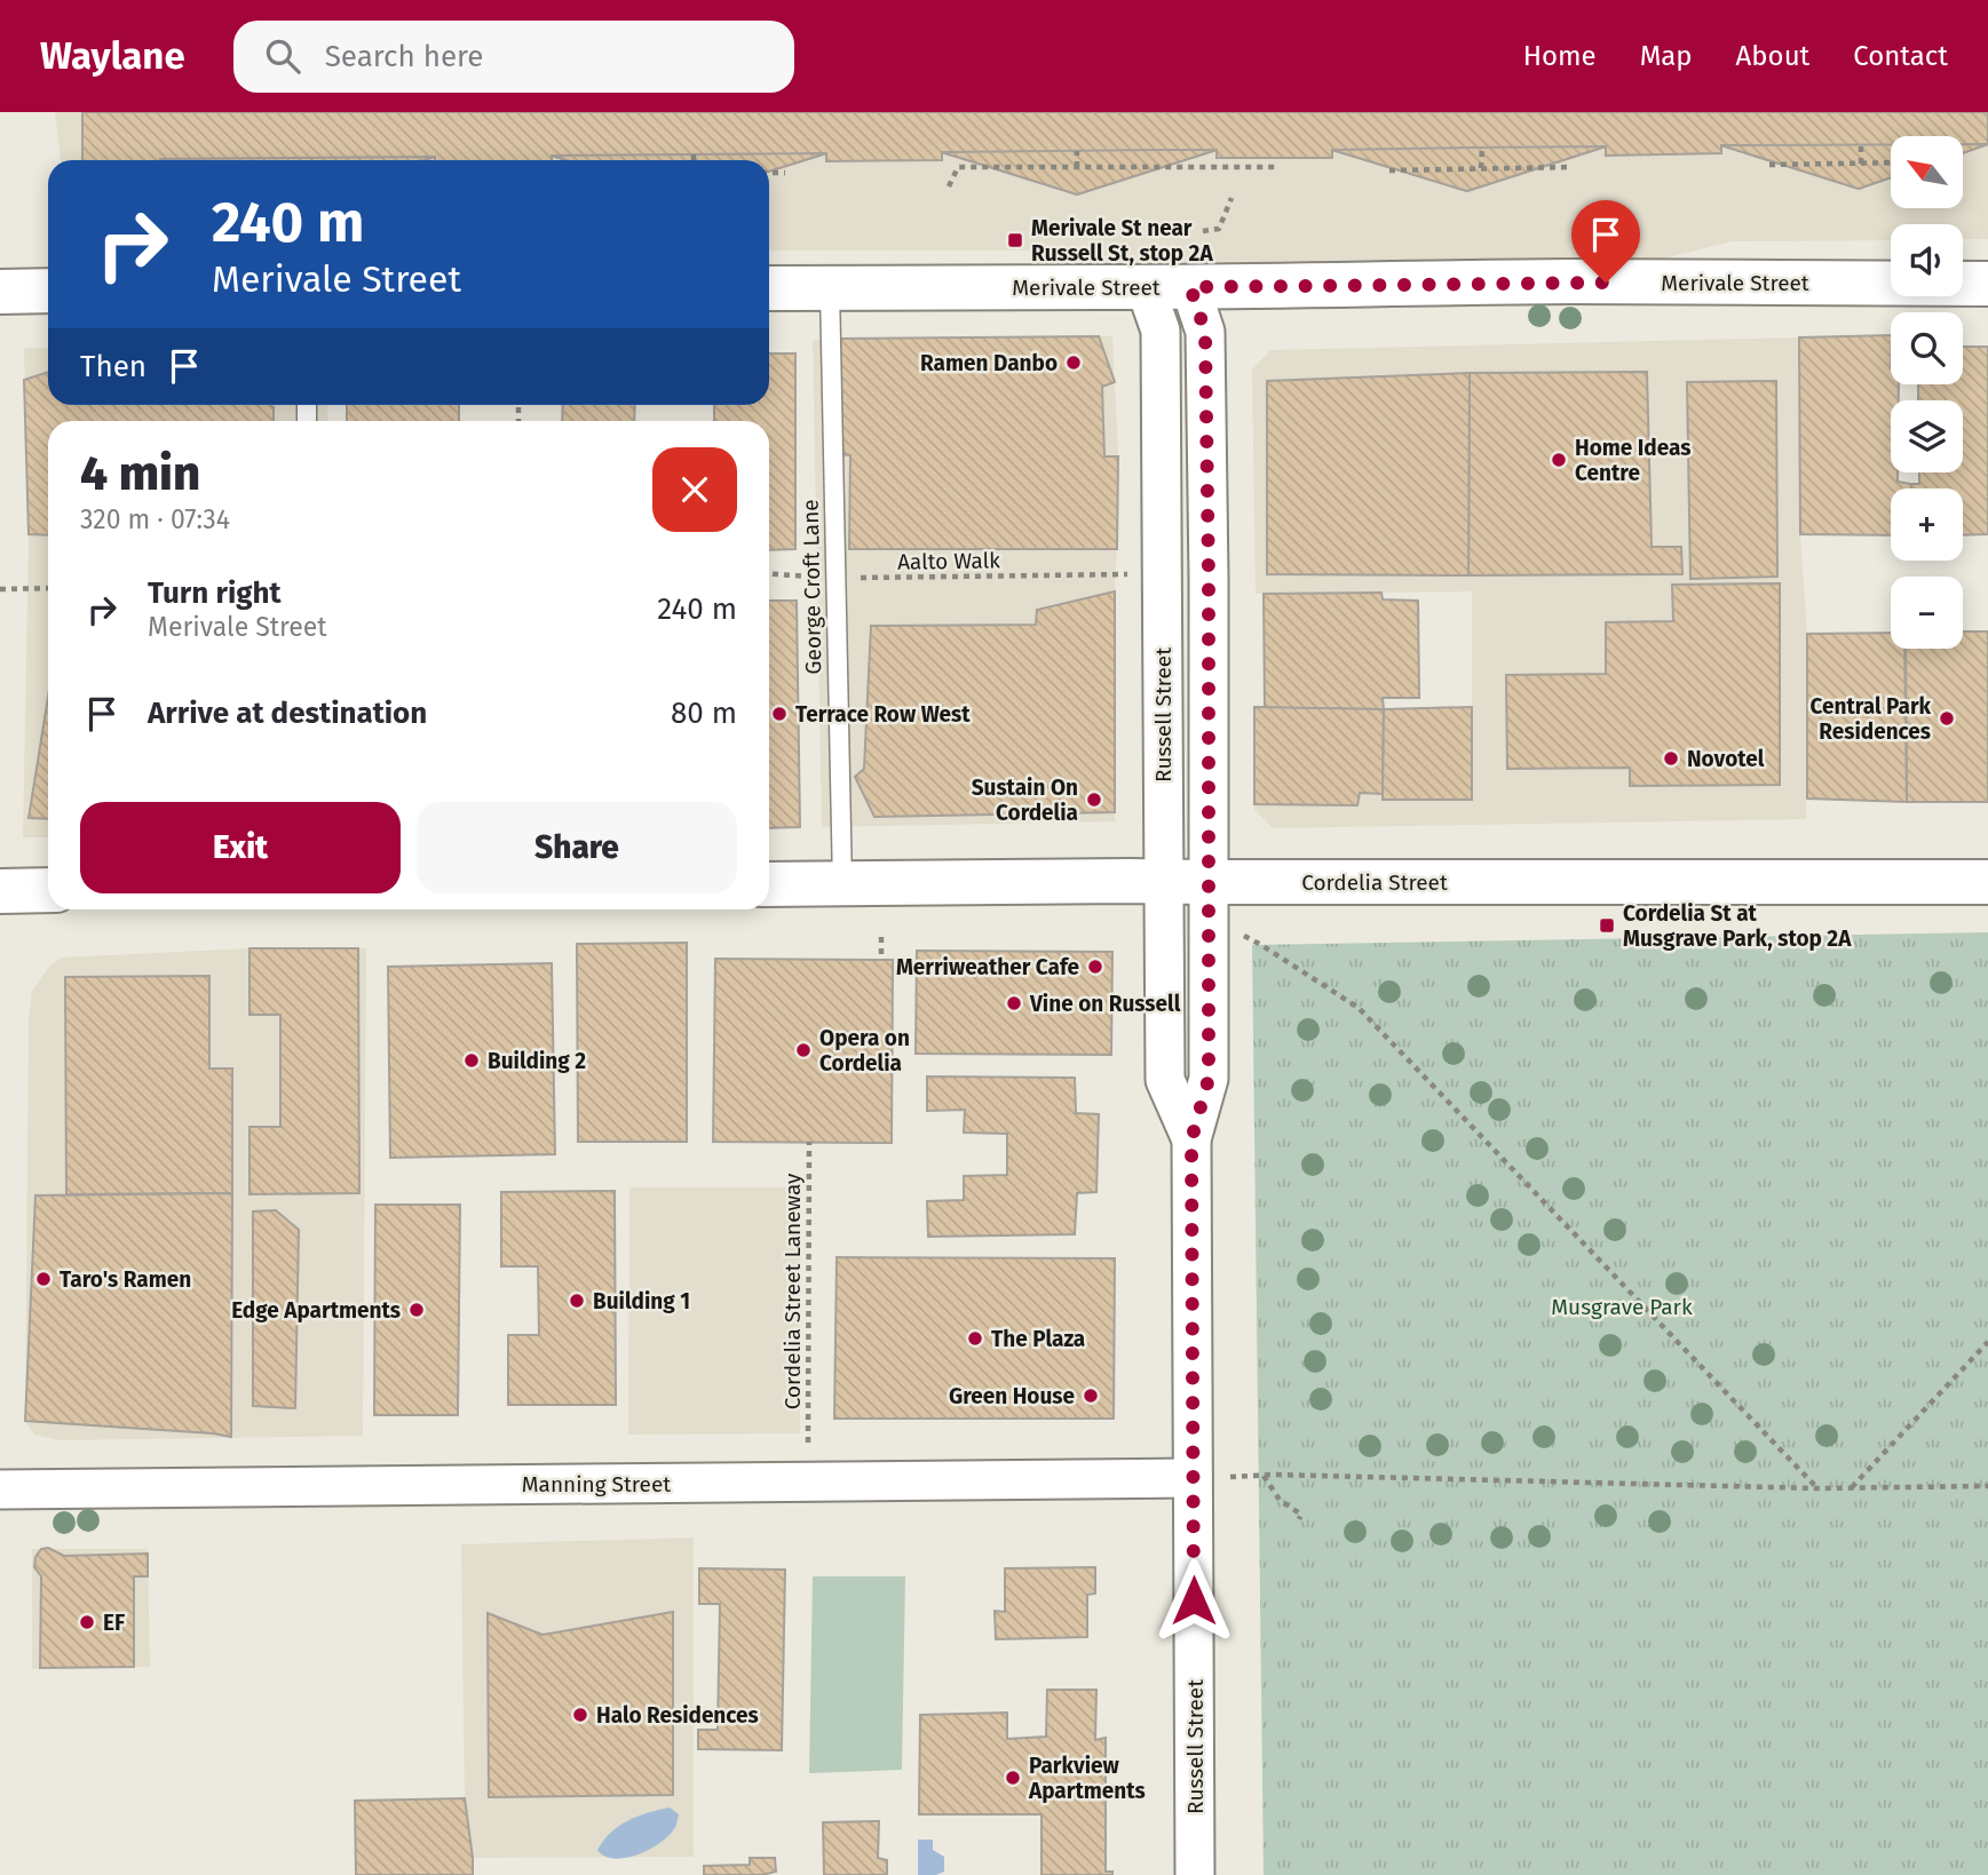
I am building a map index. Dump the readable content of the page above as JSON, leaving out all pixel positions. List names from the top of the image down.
{
  "streets": {
    "main road": ["Merivale Street", "Cordelia Street"],
    "street": ["Russell Street", "Manning Street"],
    "lane": ["George Croft Lane"],
    "path": ["Aalto Walk", "Cordelia Street Laneway"]
  },
  "crossings": [
    ["Merivale Street", "George Croft Lane"],
    ["Merivale Street", "Russell Street"],
    ["Aalto Walk", "George Croft Lane"],
    ["George Croft Lane", "Cordelia Street"],
    ["Russell Street", "Cordelia Street"],
    ["Russell Street", "Manning Street"]
  ],
  "parks": ["Musgrave Park"],
  "places": {
    "transit": ["Merivale St near Russell St, stop 2A", "Cordelia St at Musgrave Park, stop 2A"],
    "other": [
      "Ramen Danbo",
      "Home Ideas Centre",
      "Terrace Row West",
      "Central Park Residences",
      "Novotel",
      "Sustain On Cordelia",
      "Merriweather Cafe",
      "Vine on Russell",
      "Opera on Cordelia",
      "Building 2",
      "Taro's Ramen",
      "Building 1",
      "Edge Apartments",
      "The Plaza",
      "Green House",
      "EF",
      "Halo Residences",
      "Parkview Apartments"
    ]
  },
  "north": "top left",
  "page": {
    "header": "Waylane",
    "search": "Search here",
    "nav": [
      "Home",
      "Map",
      "About",
      "Contact"
    ],
    "map_buttons": ["+", "−"],
    "turn": ["240 m", "Merivale Street"],
    "then": "Then",
    "heading": ["4 min", "320 m · 07:34"],
    "list": [
      {
        "name": "Turn right",
        "note": "Merivale Street",
        "value": "240 m"
      },
      {
        "name": "Arrive at destination",
        "value": "80 m"
      }
    ],
    "buttons": ["Exit", "Share"]
  }
}
